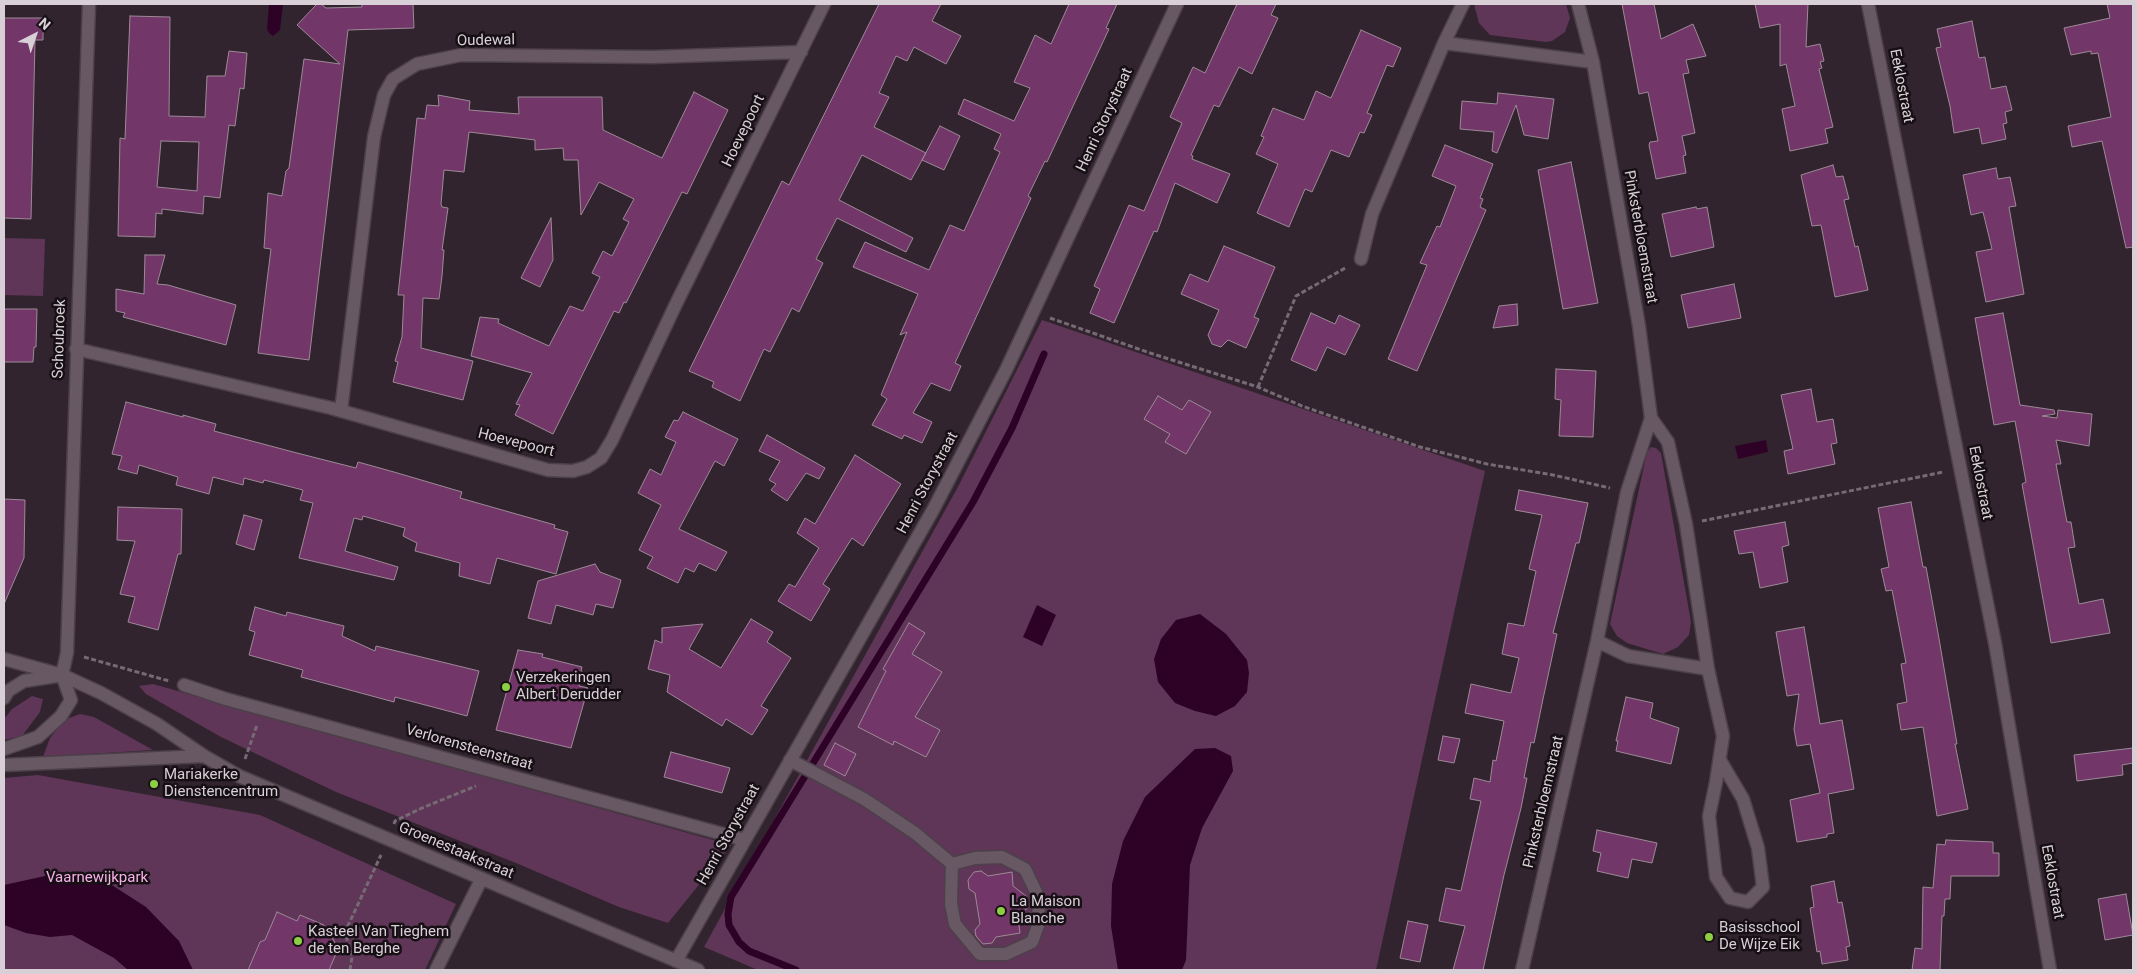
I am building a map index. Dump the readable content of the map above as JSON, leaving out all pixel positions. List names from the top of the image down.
{
  "streets": {
    "street": [
      "Oudewal",
      "Eeklostraat",
      "Henri Storystraat",
      "Hoevepoort",
      "Pinksterbloemstraat",
      "Schoubroek",
      "Verlorensteenstraat",
      "Groenestaakstraat"
    ]
  },
  "crossings": [
    ["Oudewal", "Hoevepoort"],
    ["Henri Storystraat", "Verlorensteenstraat"],
    ["Henri Storystraat", "Groenestaakstraat"],
    ["Hoevepoort", "Schoubroek"],
    ["Schoubroek", "Groenestaakstraat"]
  ],
  "parks": ["Vaarnewijkpark"],
  "places": [
    "Verzekeringen Albert Derudder",
    "Mariakerke Dienstencentrum",
    "La Maison Blanche",
    "Basisschool De Wijze Eik",
    "Kasteel Van Tieghem de ten Berghe"
  ],
  "north": "top right"
}
